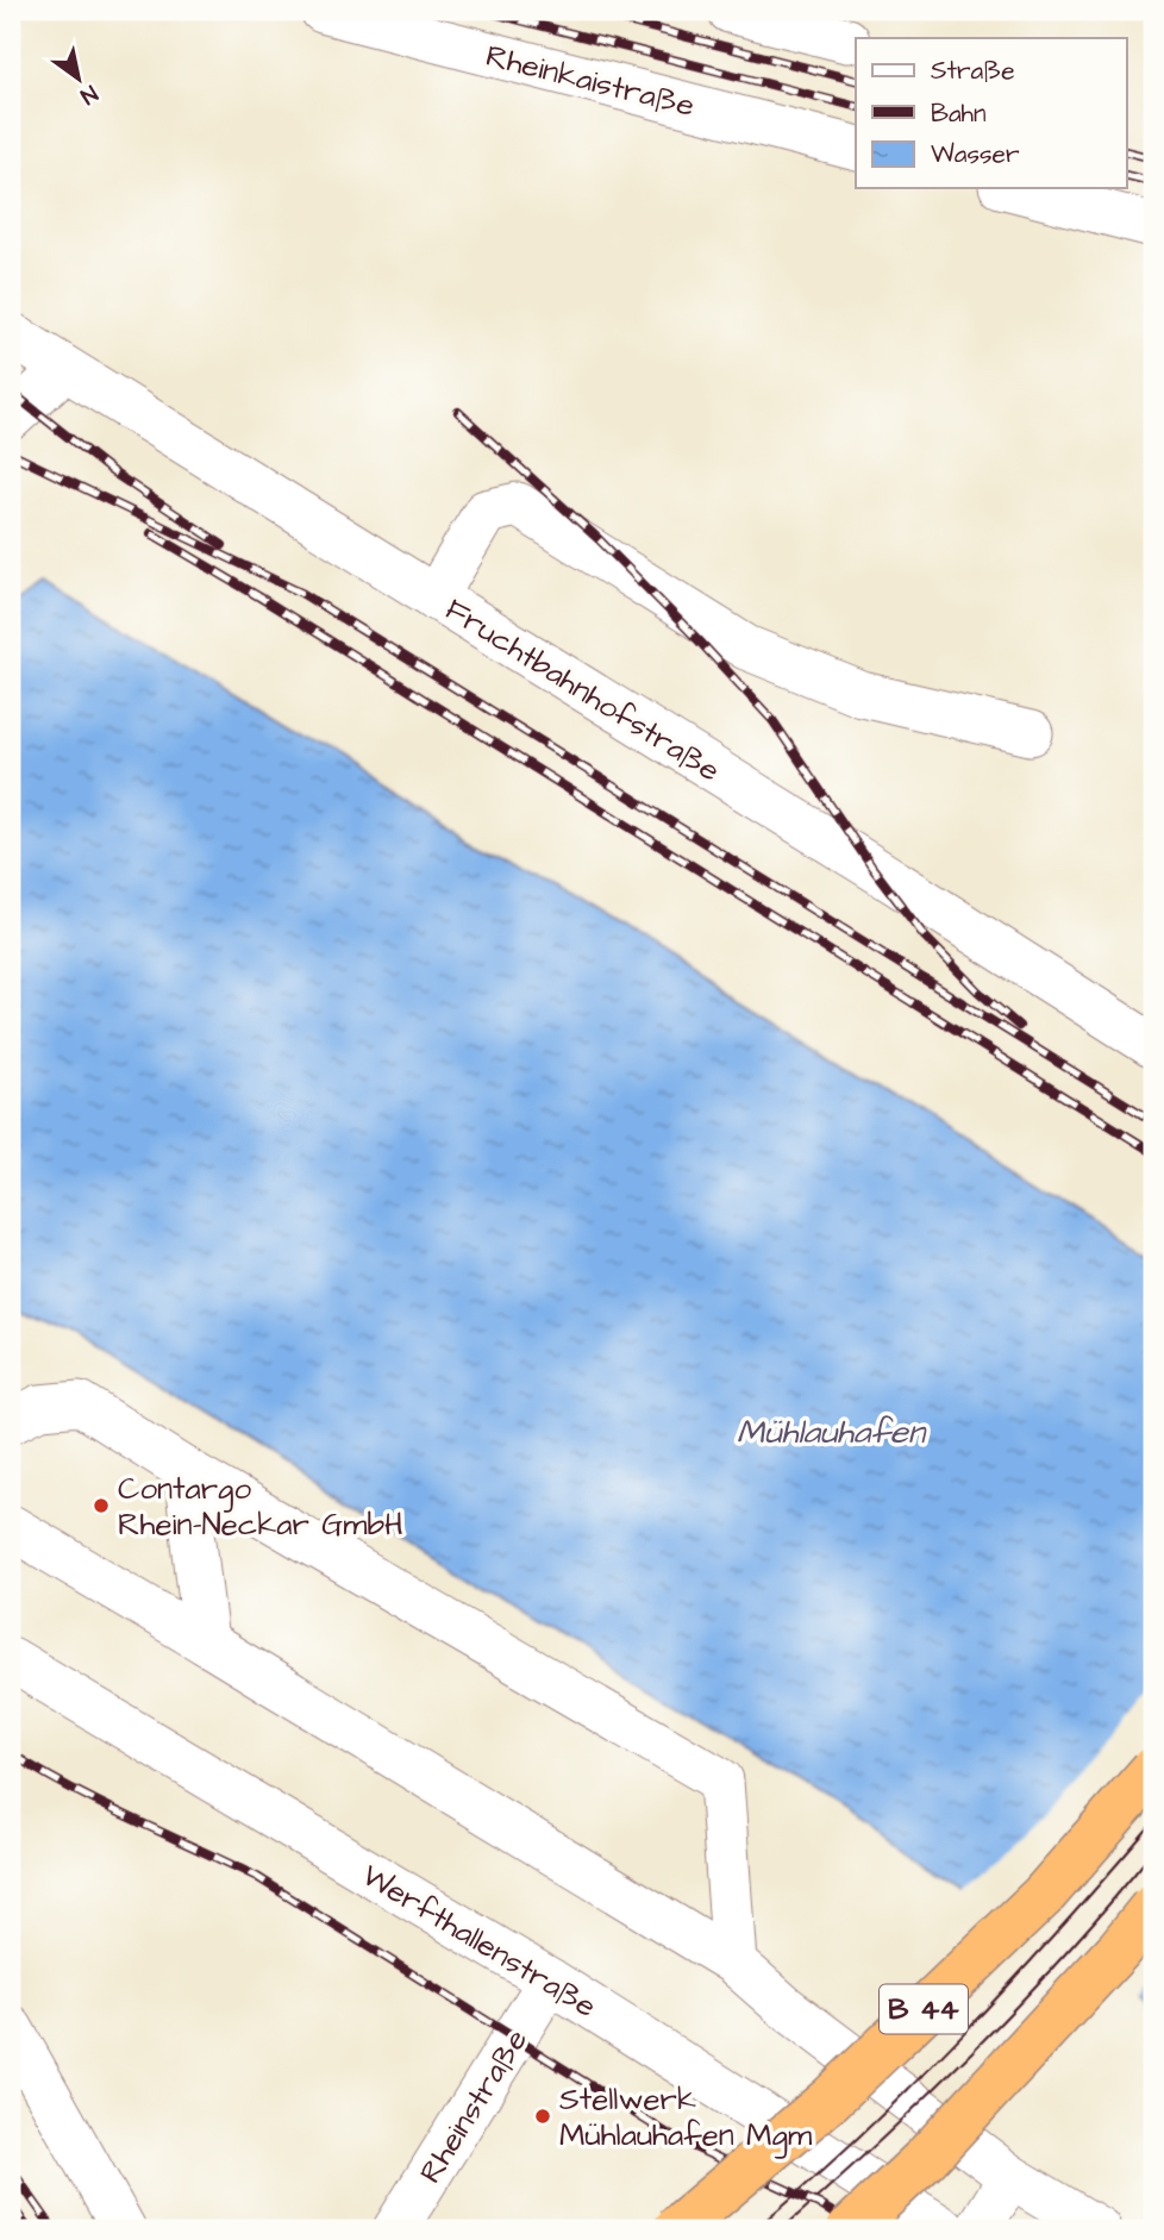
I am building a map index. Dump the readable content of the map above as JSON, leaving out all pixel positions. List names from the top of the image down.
{
  "streets": {
    "highway": ["B 44"],
    "street": [
      "Rheinkaistraße",
      "Fruchtbahnhofstraße",
      "Werfthallenstraße",
      "Rheinstraße"
    ]
  },
  "crossings": [
    ["Werfthallenstraße", "Rheinstraße"]
  ],
  "water": ["Mühlauhafen"],
  "places": ["Contargo Rhein-Neckar GmbH", "Stellwerk Mühlauhafen Mgm"],
  "legend": ["Straße", "Bahn", "Wasser"],
  "north": "bottom right"
}
